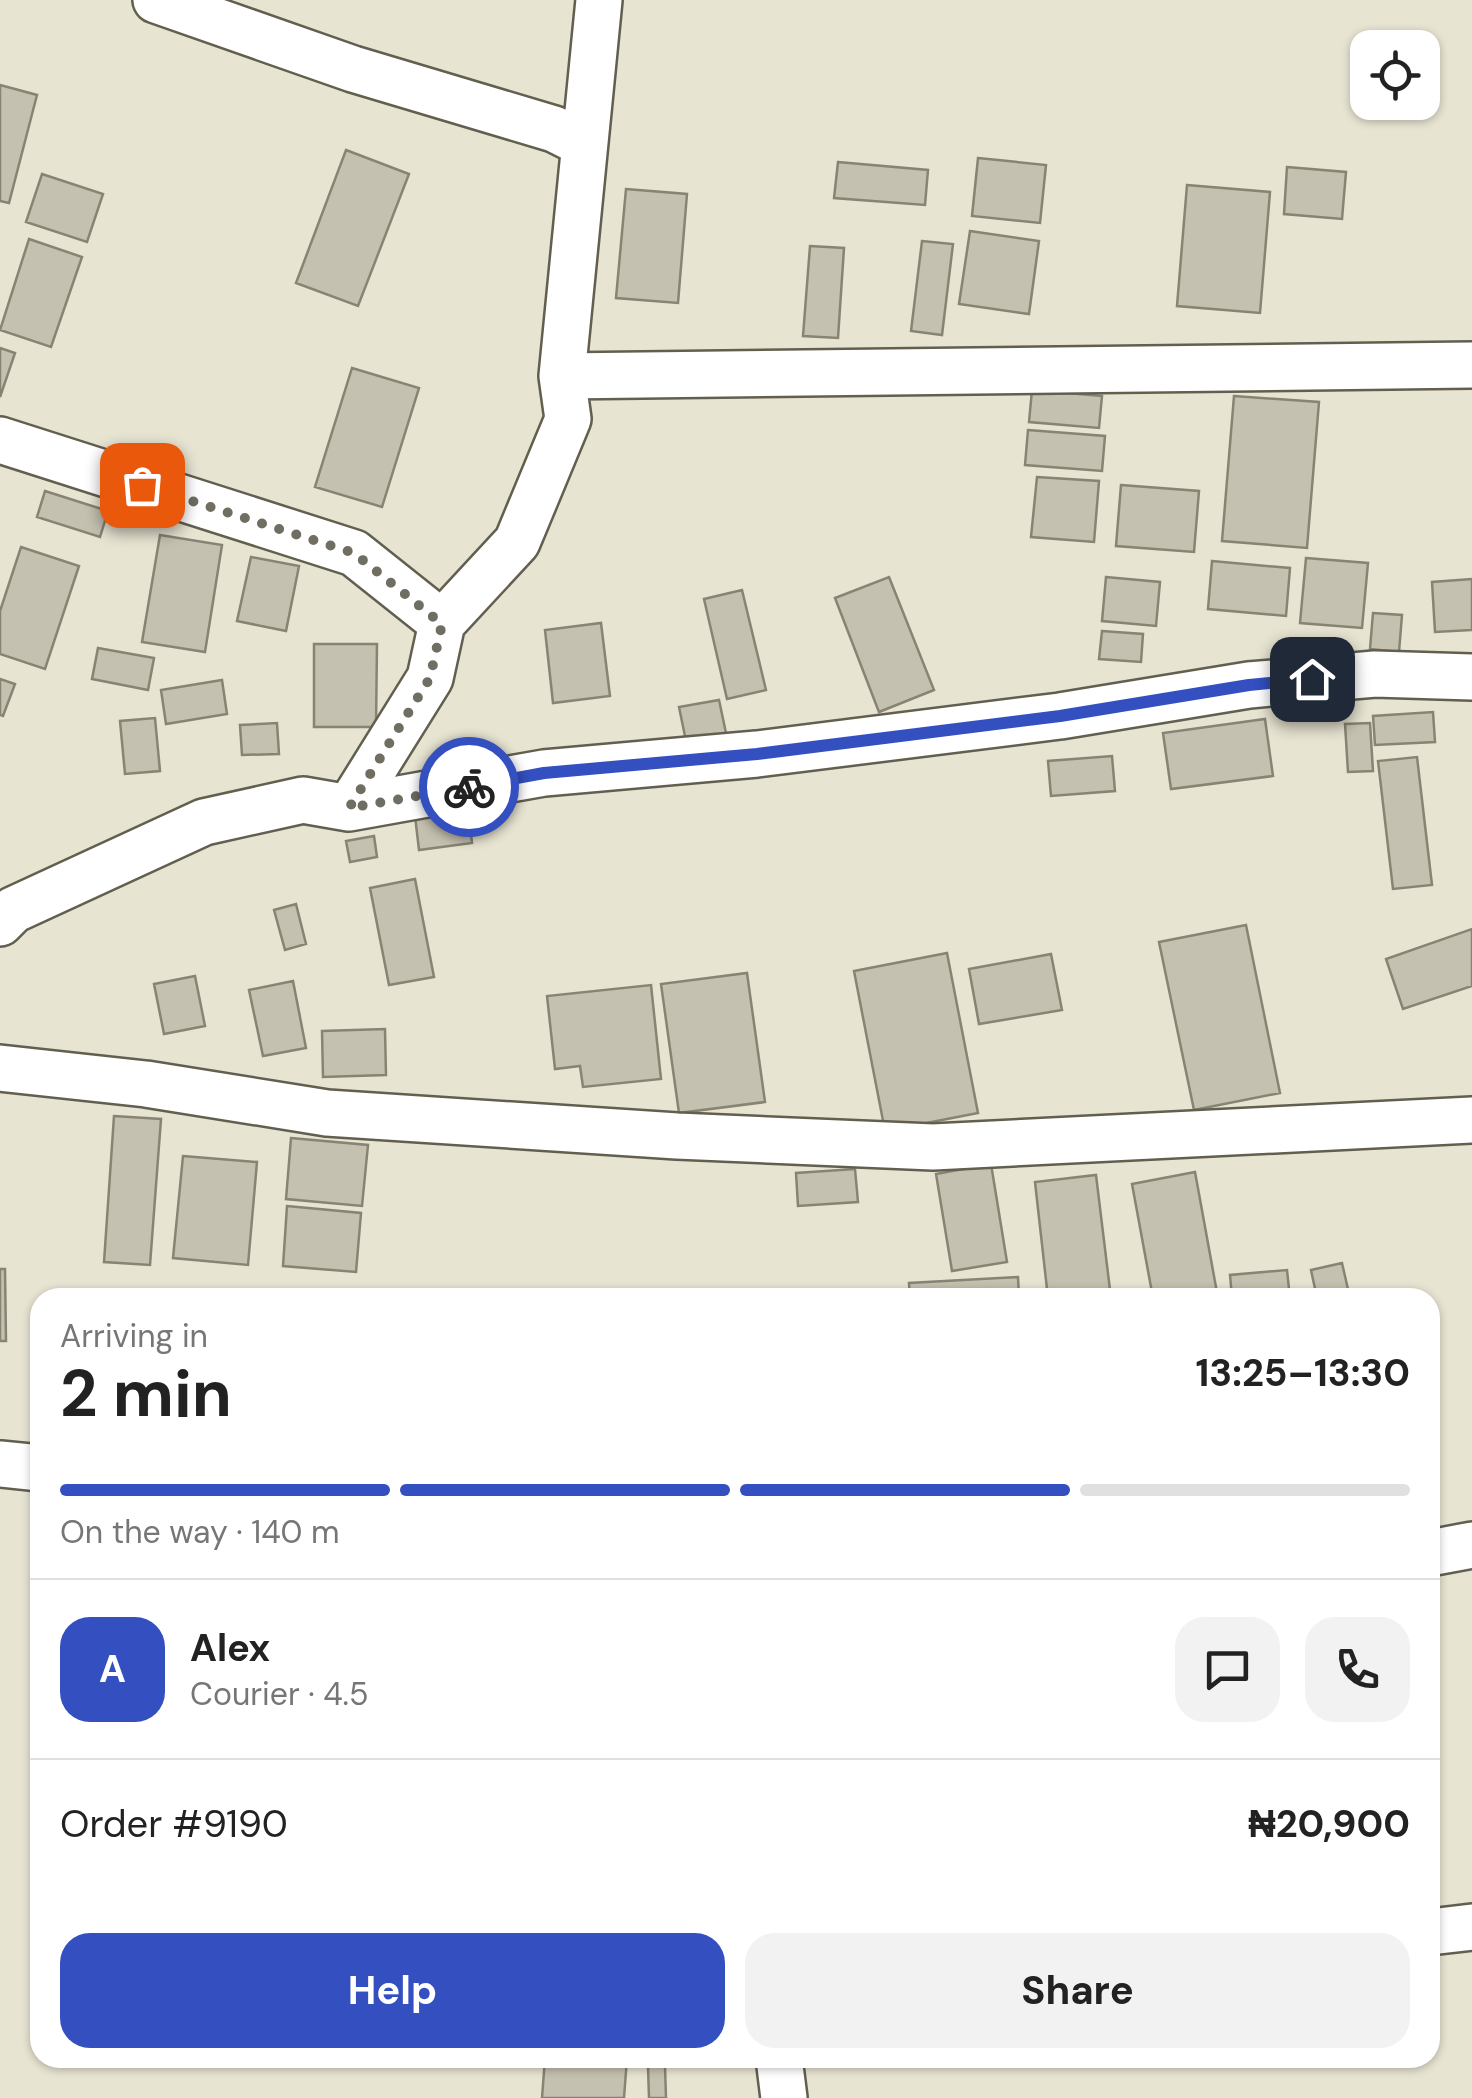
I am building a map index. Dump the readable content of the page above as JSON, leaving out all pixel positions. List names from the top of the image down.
{
  "page": {
    "heading": ["2 min", "Arriving in", "13:25–13:30"],
    "panel": [
      "Alex",
      "Courier · 4.5",
      "Order #9190",
      "₦20,900"
    ],
    "bar": "On the way · 140 m",
    "round": "A",
    "buttons": ["Help", "Share"]
  }
}
